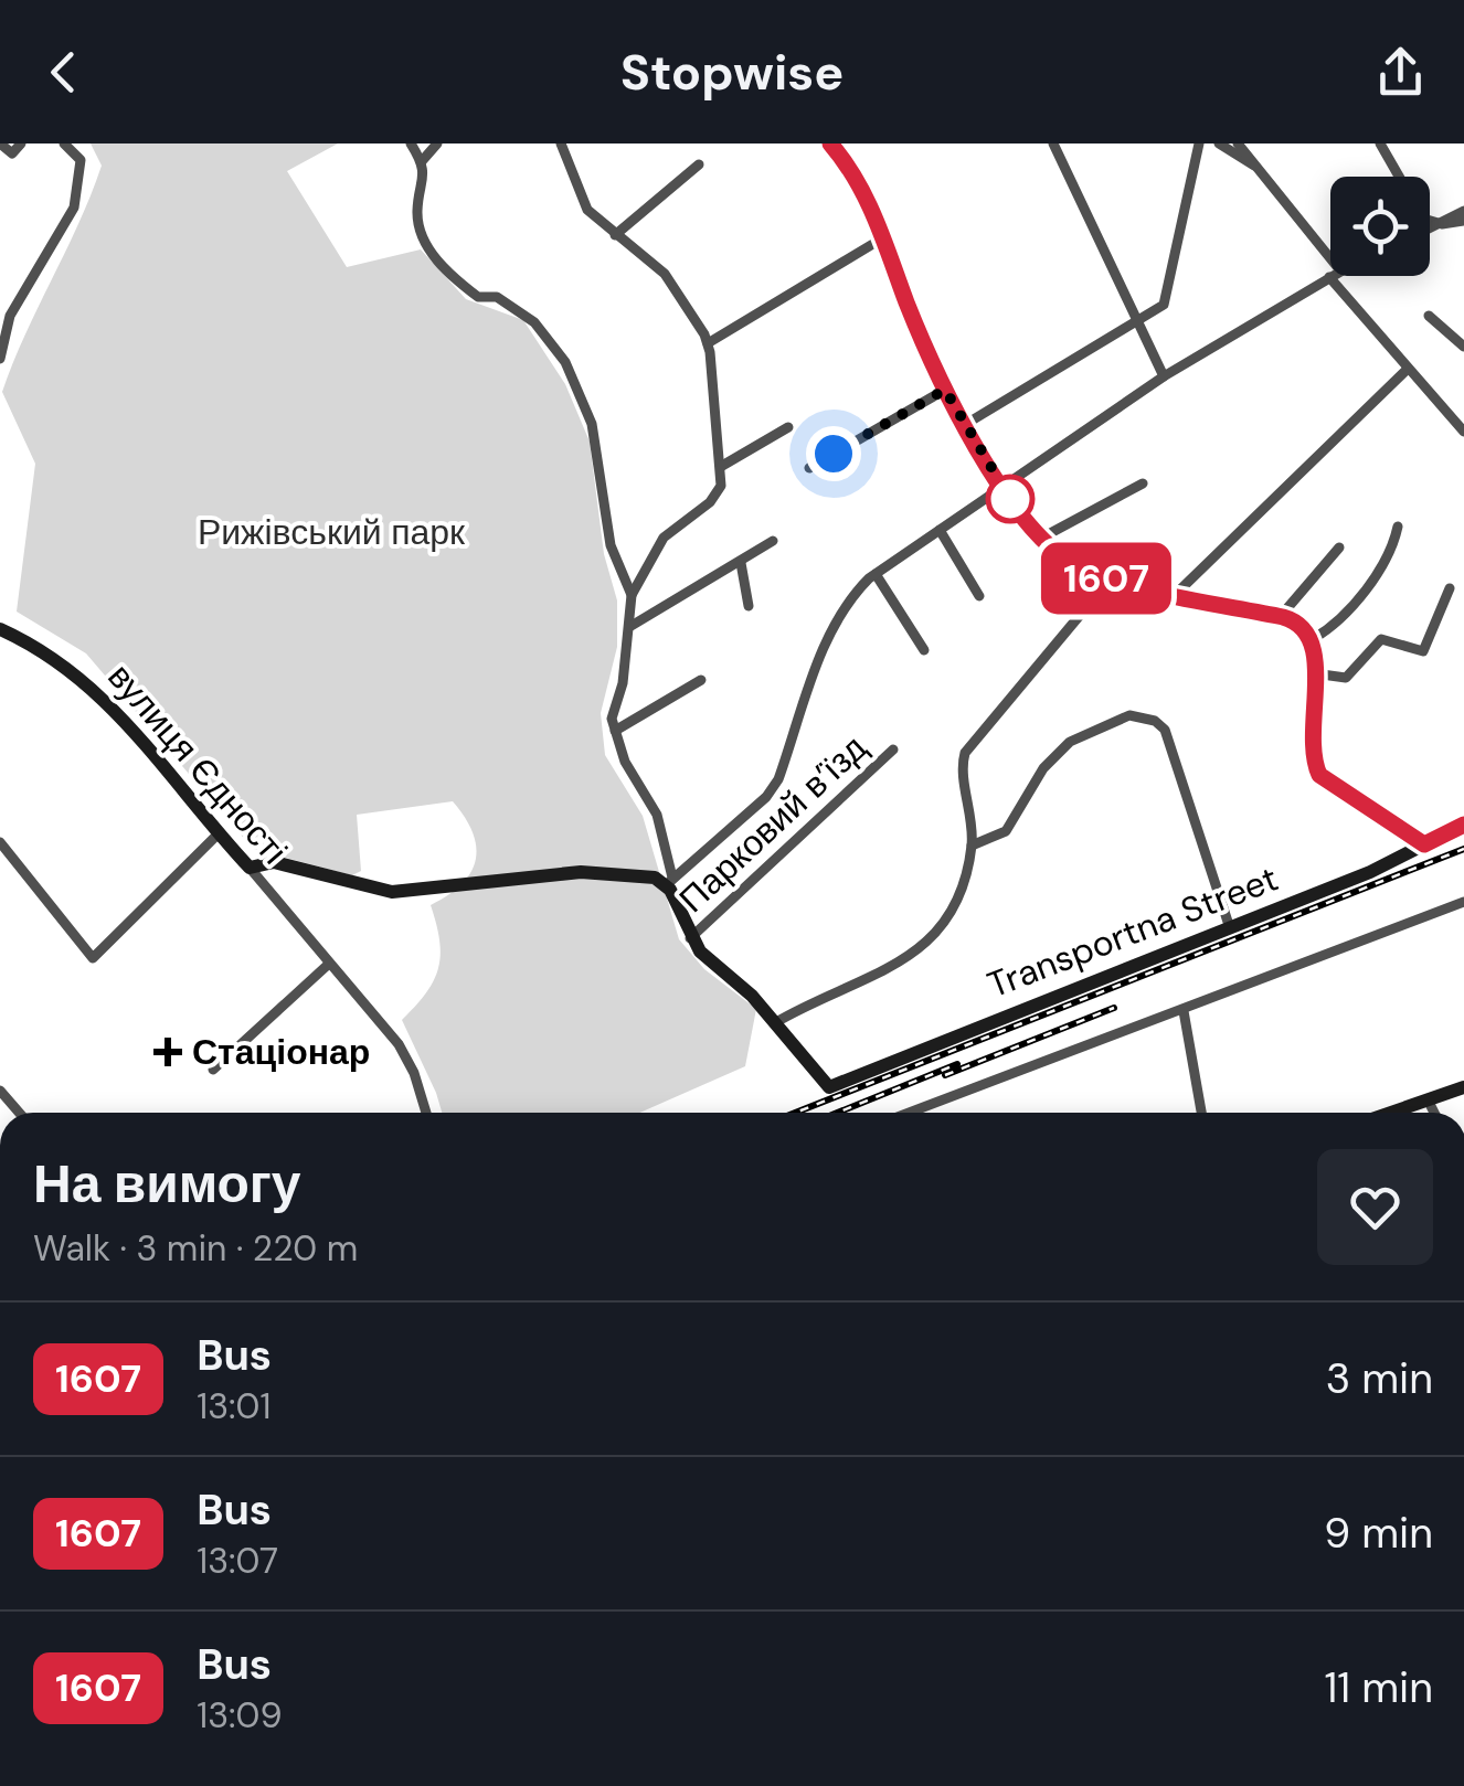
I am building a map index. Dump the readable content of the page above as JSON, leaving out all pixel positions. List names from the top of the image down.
{
  "streets": {
    "street": ["вулиця Єдності", "Парковий в’їзд", "Transportna Street"]
  },
  "parks": ["Рижівський парк"],
  "places": {
    "health": ["Стаціонар"]
  },
  "lines": ["bus line 1607"],
  "page": {
    "header": "Stopwise",
    "on_map": "1607",
    "heading": ["На вимогу", "Walk · 3 min · 220 m"],
    "list": [
      {
        "mark": "1607",
        "name": "Bus",
        "note": "13:01",
        "value": "3 min"
      },
      {
        "mark": "1607",
        "name": "Bus",
        "note": "13:07",
        "value": "9 min"
      },
      {
        "mark": "1607",
        "name": "Bus",
        "note": "13:09",
        "value": "11 min"
      }
    ]
  }
}
